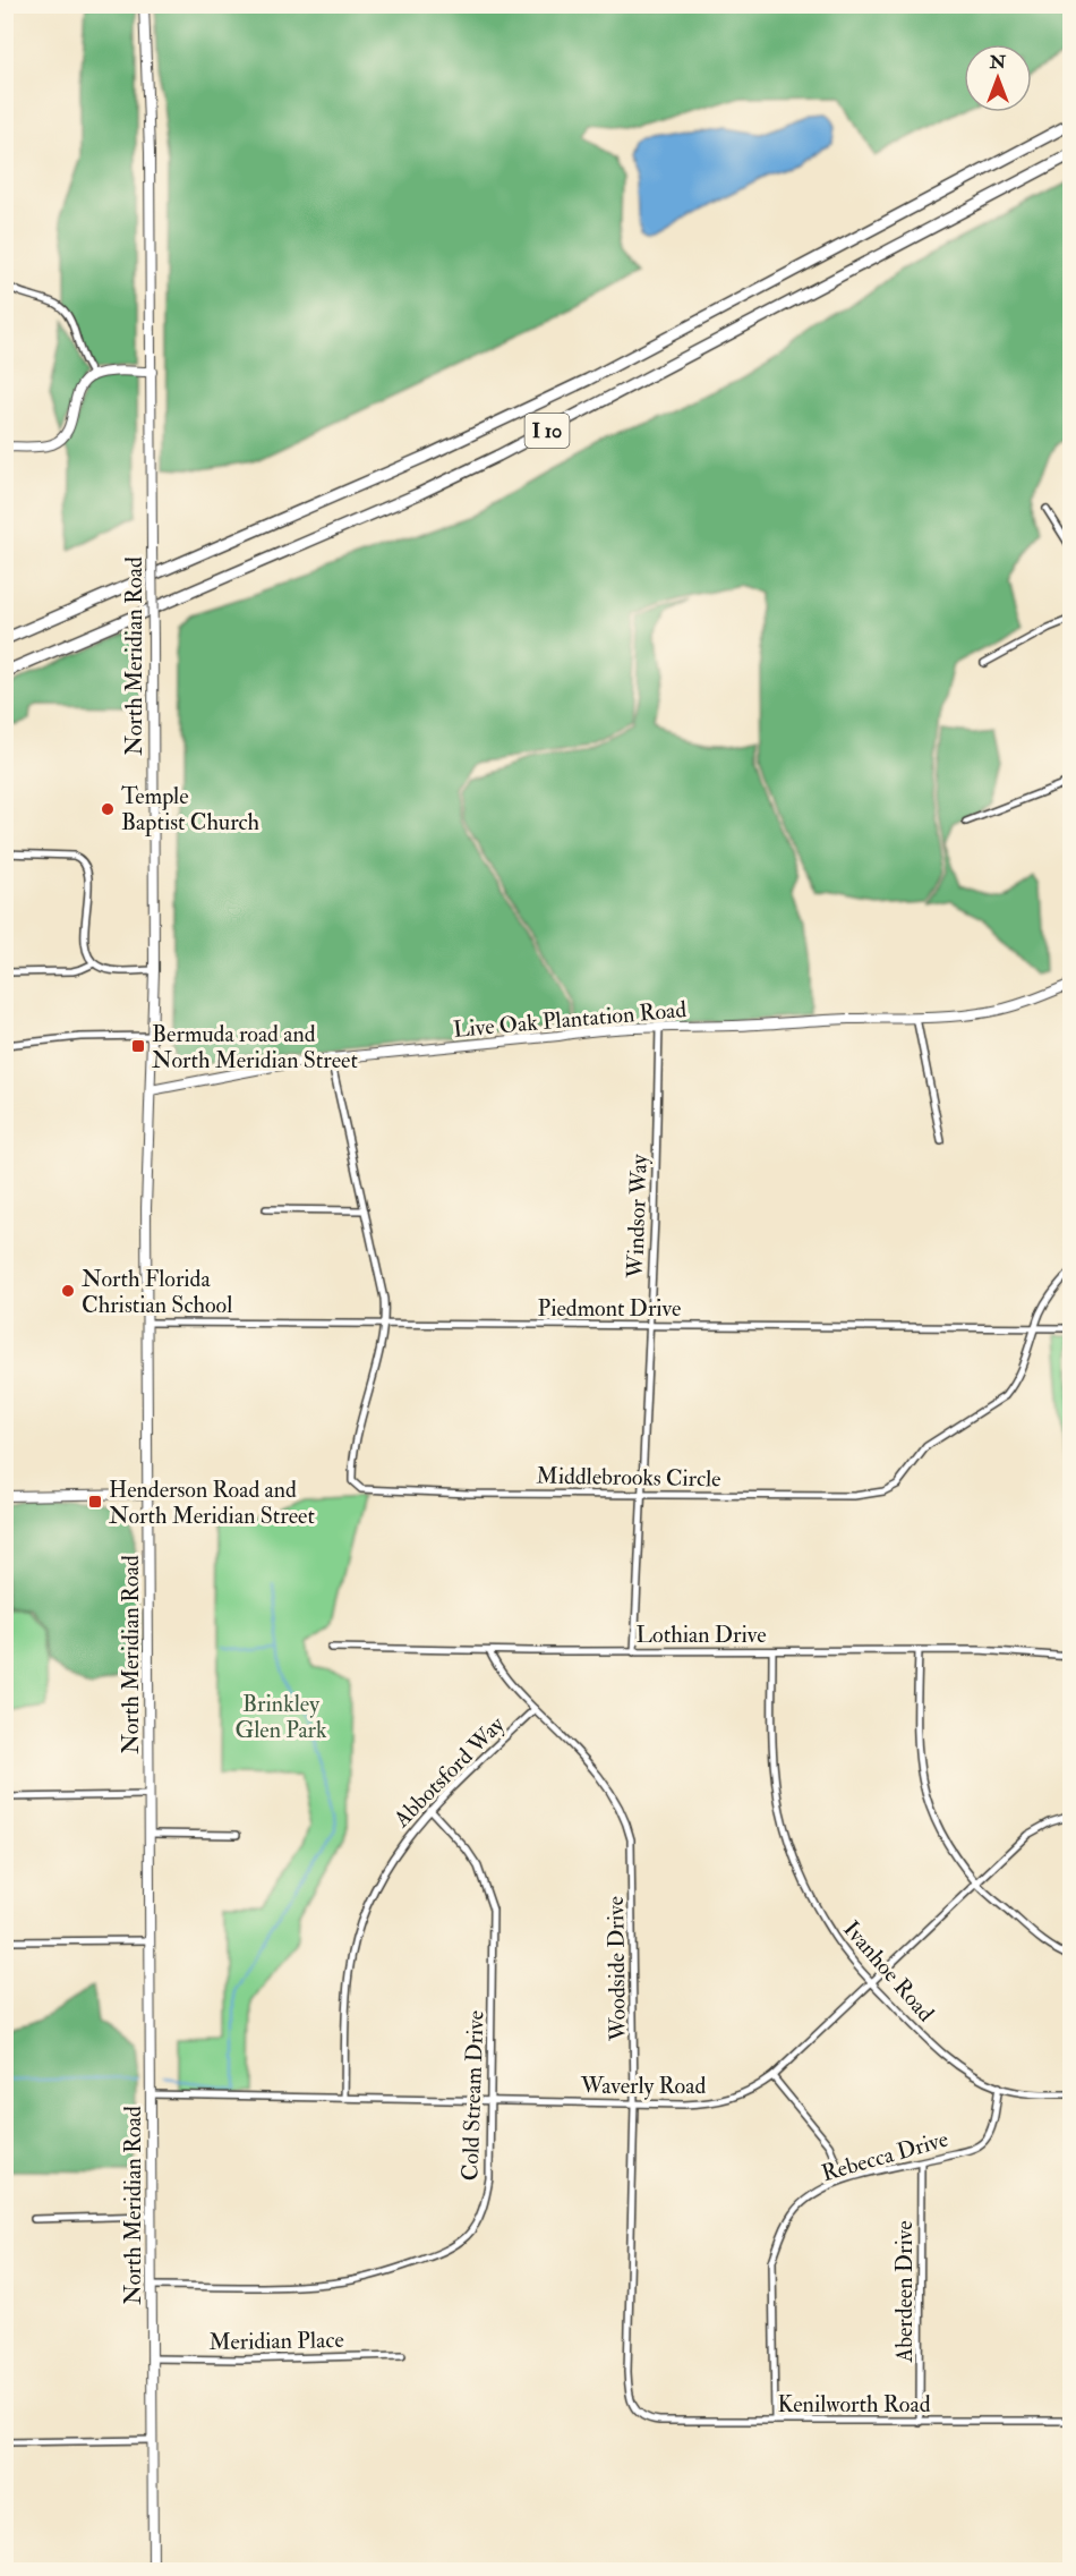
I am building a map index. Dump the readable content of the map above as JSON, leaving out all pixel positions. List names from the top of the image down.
{
  "streets": {
    "highway": ["I 10"],
    "main road": ["North Meridian Road", "Live Oak Plantation Road"],
    "street": [
      "Windsor Way",
      "Piedmont Drive",
      "Middlebrooks Circle",
      "Lothian Drive",
      "Abbotsford Way",
      "Woodside Drive",
      "Ivanhoe Road",
      "Waverly Road",
      "Cold Stream Drive",
      "Rebecca Drive",
      "Aberdeen Drive",
      "Meridian Place",
      "Kenilworth Road"
    ]
  },
  "crossings": [
    ["North Meridian Road", "Live Oak Plantation Road"],
    ["North Meridian Road", "Piedmont Drive"],
    ["North Meridian Road", "Waverly Road"],
    ["North Meridian Road", "Cold Stream Drive"],
    ["North Meridian Road", "Meridian Place"],
    ["Live Oak Plantation Road", "Windsor Way"],
    ["Live Oak Plantation Road", "Middlebrooks Circle"],
    ["Windsor Way", "Piedmont Drive"],
    ["Windsor Way", "Middlebrooks Circle"],
    ["Windsor Way", "Lothian Drive"],
    ["Piedmont Drive", "Middlebrooks Circle"],
    ["Lothian Drive", "Woodside Drive"],
    ["Lothian Drive", "Ivanhoe Road"],
    ["Abbotsford Way", "Woodside Drive"],
    ["Abbotsford Way", "Waverly Road"],
    ["Abbotsford Way", "Cold Stream Drive"],
    ["Woodside Drive", "Waverly Road"],
    ["Woodside Drive", "Kenilworth Road"],
    ["Ivanhoe Road", "Waverly Road"],
    ["Ivanhoe Road", "Rebecca Drive"],
    ["Waverly Road", "Cold Stream Drive"],
    ["Rebecca Drive", "Aberdeen Drive"],
    ["Rebecca Drive", "Kenilworth Road"],
    ["Aberdeen Drive", "Kenilworth Road"]
  ],
  "parks": ["Brinkley Glen Park"],
  "places": {
    "other": ["Temple Baptist Church", "North Florida Christian School"],
    "transit": ["Bermuda road and North Meridian Street", "Henderson Road and North Meridian Street"]
  },
  "north": "top"
}
